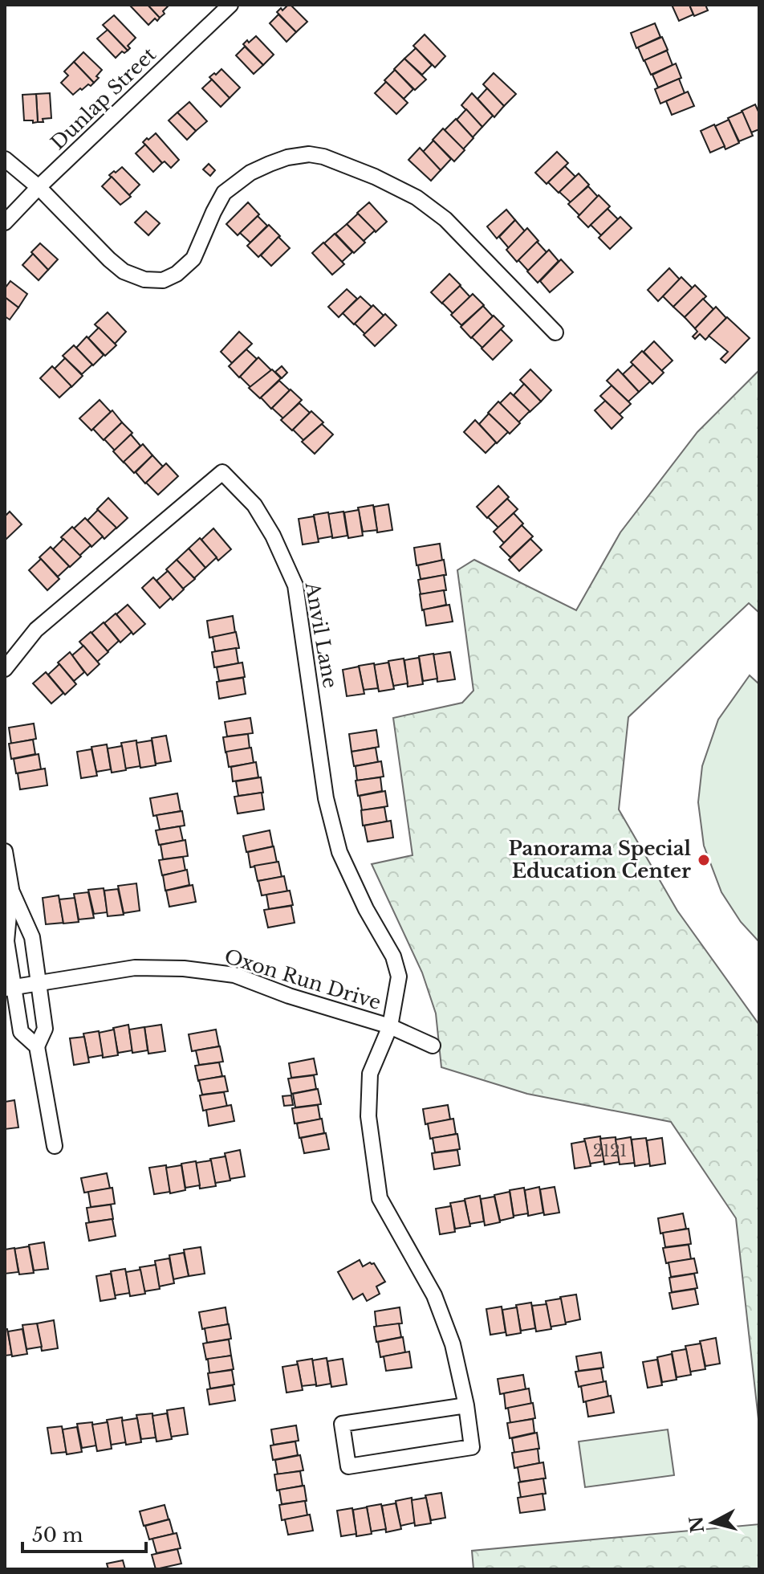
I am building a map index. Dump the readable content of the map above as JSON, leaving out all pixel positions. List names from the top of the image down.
{
  "streets": {
    "street": ["Dunlap Street", "Anvil Lane", "Oxon Run Drive"]
  },
  "crossings": [
    ["Anvil Lane", "Oxon Run Drive"]
  ],
  "places": ["Panorama Special Education Center"],
  "house_numbers": ["2121"],
  "scale_bar": "50 m",
  "north": "left"
}
